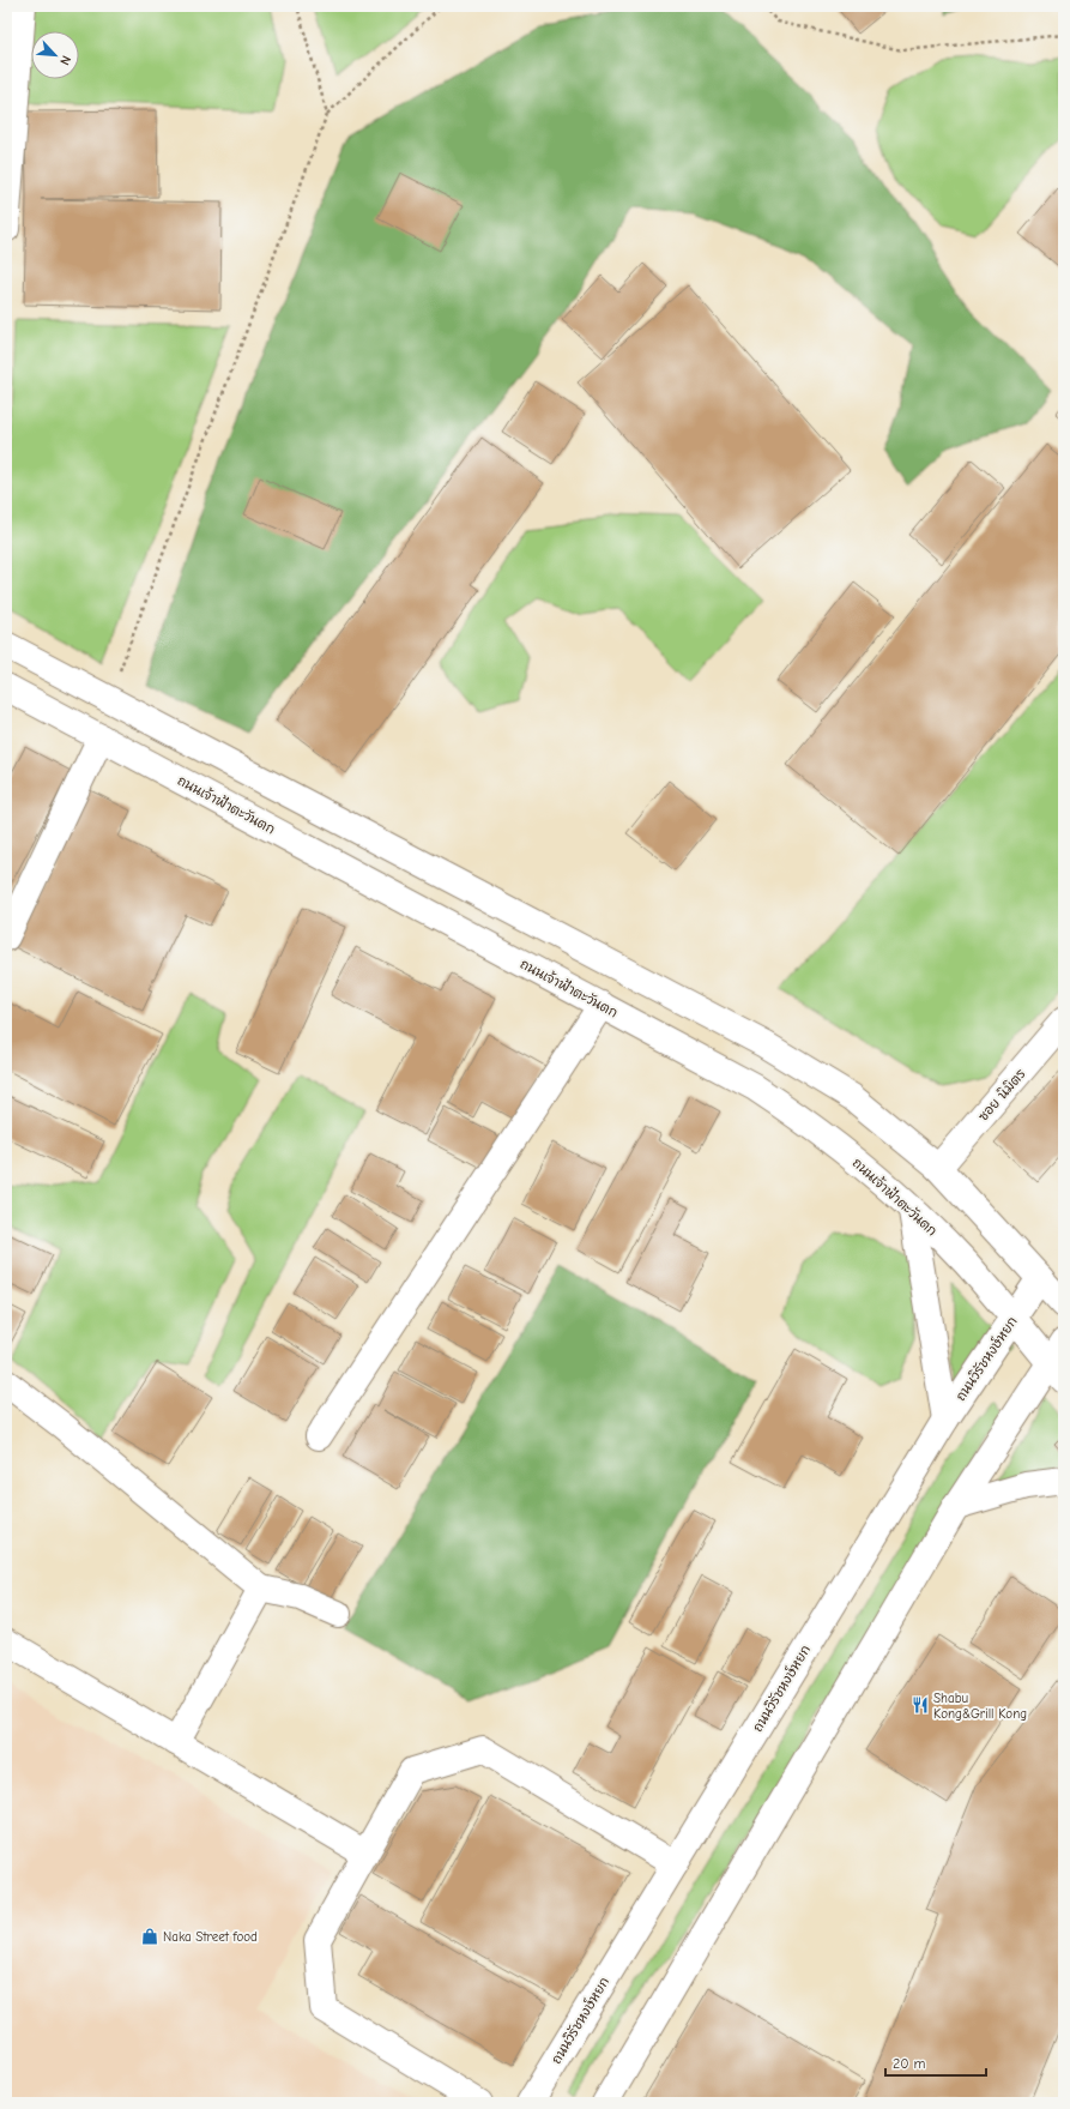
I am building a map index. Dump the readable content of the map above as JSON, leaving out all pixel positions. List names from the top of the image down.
{
  "streets": {
    "main road": ["ถนนเจ้าฟ้าตะวันตก", "ซอย นิมิตร", "ถนนวิรัชหงษ์หยก"]
  },
  "crossings": [
    ["ถนนเจ้าฟ้าตะวันตก", "ถนนวิรัชหงษ์หยก"]
  ],
  "places": {
    "restaurant": ["Shabu Kong&Grill Kong"],
    "shop": ["Naka Street food"]
  },
  "scale_bar": "20 m",
  "north": "bottom right"
}
